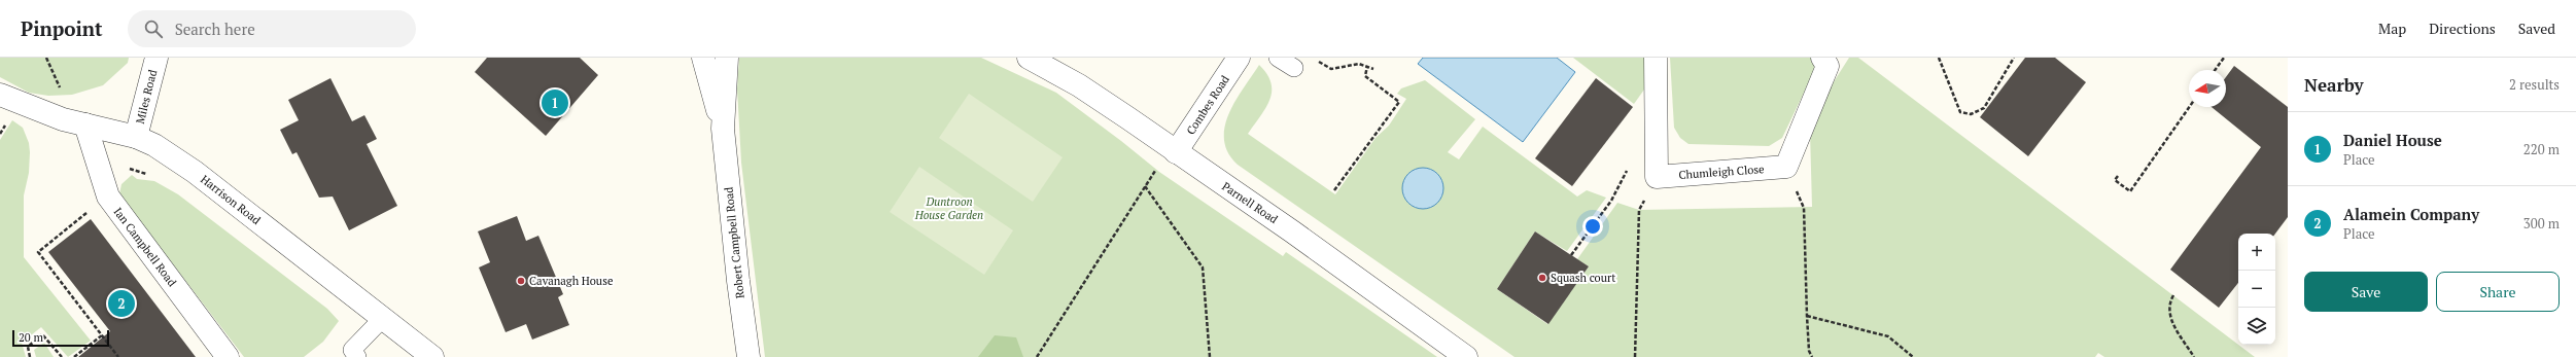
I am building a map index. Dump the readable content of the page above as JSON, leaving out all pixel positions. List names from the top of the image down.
{
  "streets": {
    "street": [
      "Miles Road",
      "Combes Road",
      "Chumleigh Close",
      "Harrison Road",
      "Parnell Road",
      "Robert Campbell Road",
      "Ian Campbell Road"
    ]
  },
  "crossings": [
    ["Miles Road", "Harrison Road"],
    ["Combes Road", "Parnell Road"],
    ["Harrison Road", "Ian Campbell Road"]
  ],
  "parks": ["Duntroon House Garden"],
  "places": ["Squash court", "Cavanagh House"],
  "scale_bar": "20 m",
  "north": "left",
  "page": {
    "header": "Pinpoint",
    "search": "Search here",
    "nav": ["Map", "Directions", "Saved"],
    "heading": ["Nearby", "2 results"],
    "pins": ["1", "2"],
    "list": [
      {
        "mark": "1",
        "name": "Daniel House",
        "note": "Place",
        "value": "220 m"
      },
      {
        "mark": "2",
        "name": "Alamein Company",
        "note": "Place",
        "value": "300 m"
      }
    ],
    "map_buttons": ["+", "−"],
    "buttons": ["Save", "Share"],
    "scale": "20 m"
  }
}
